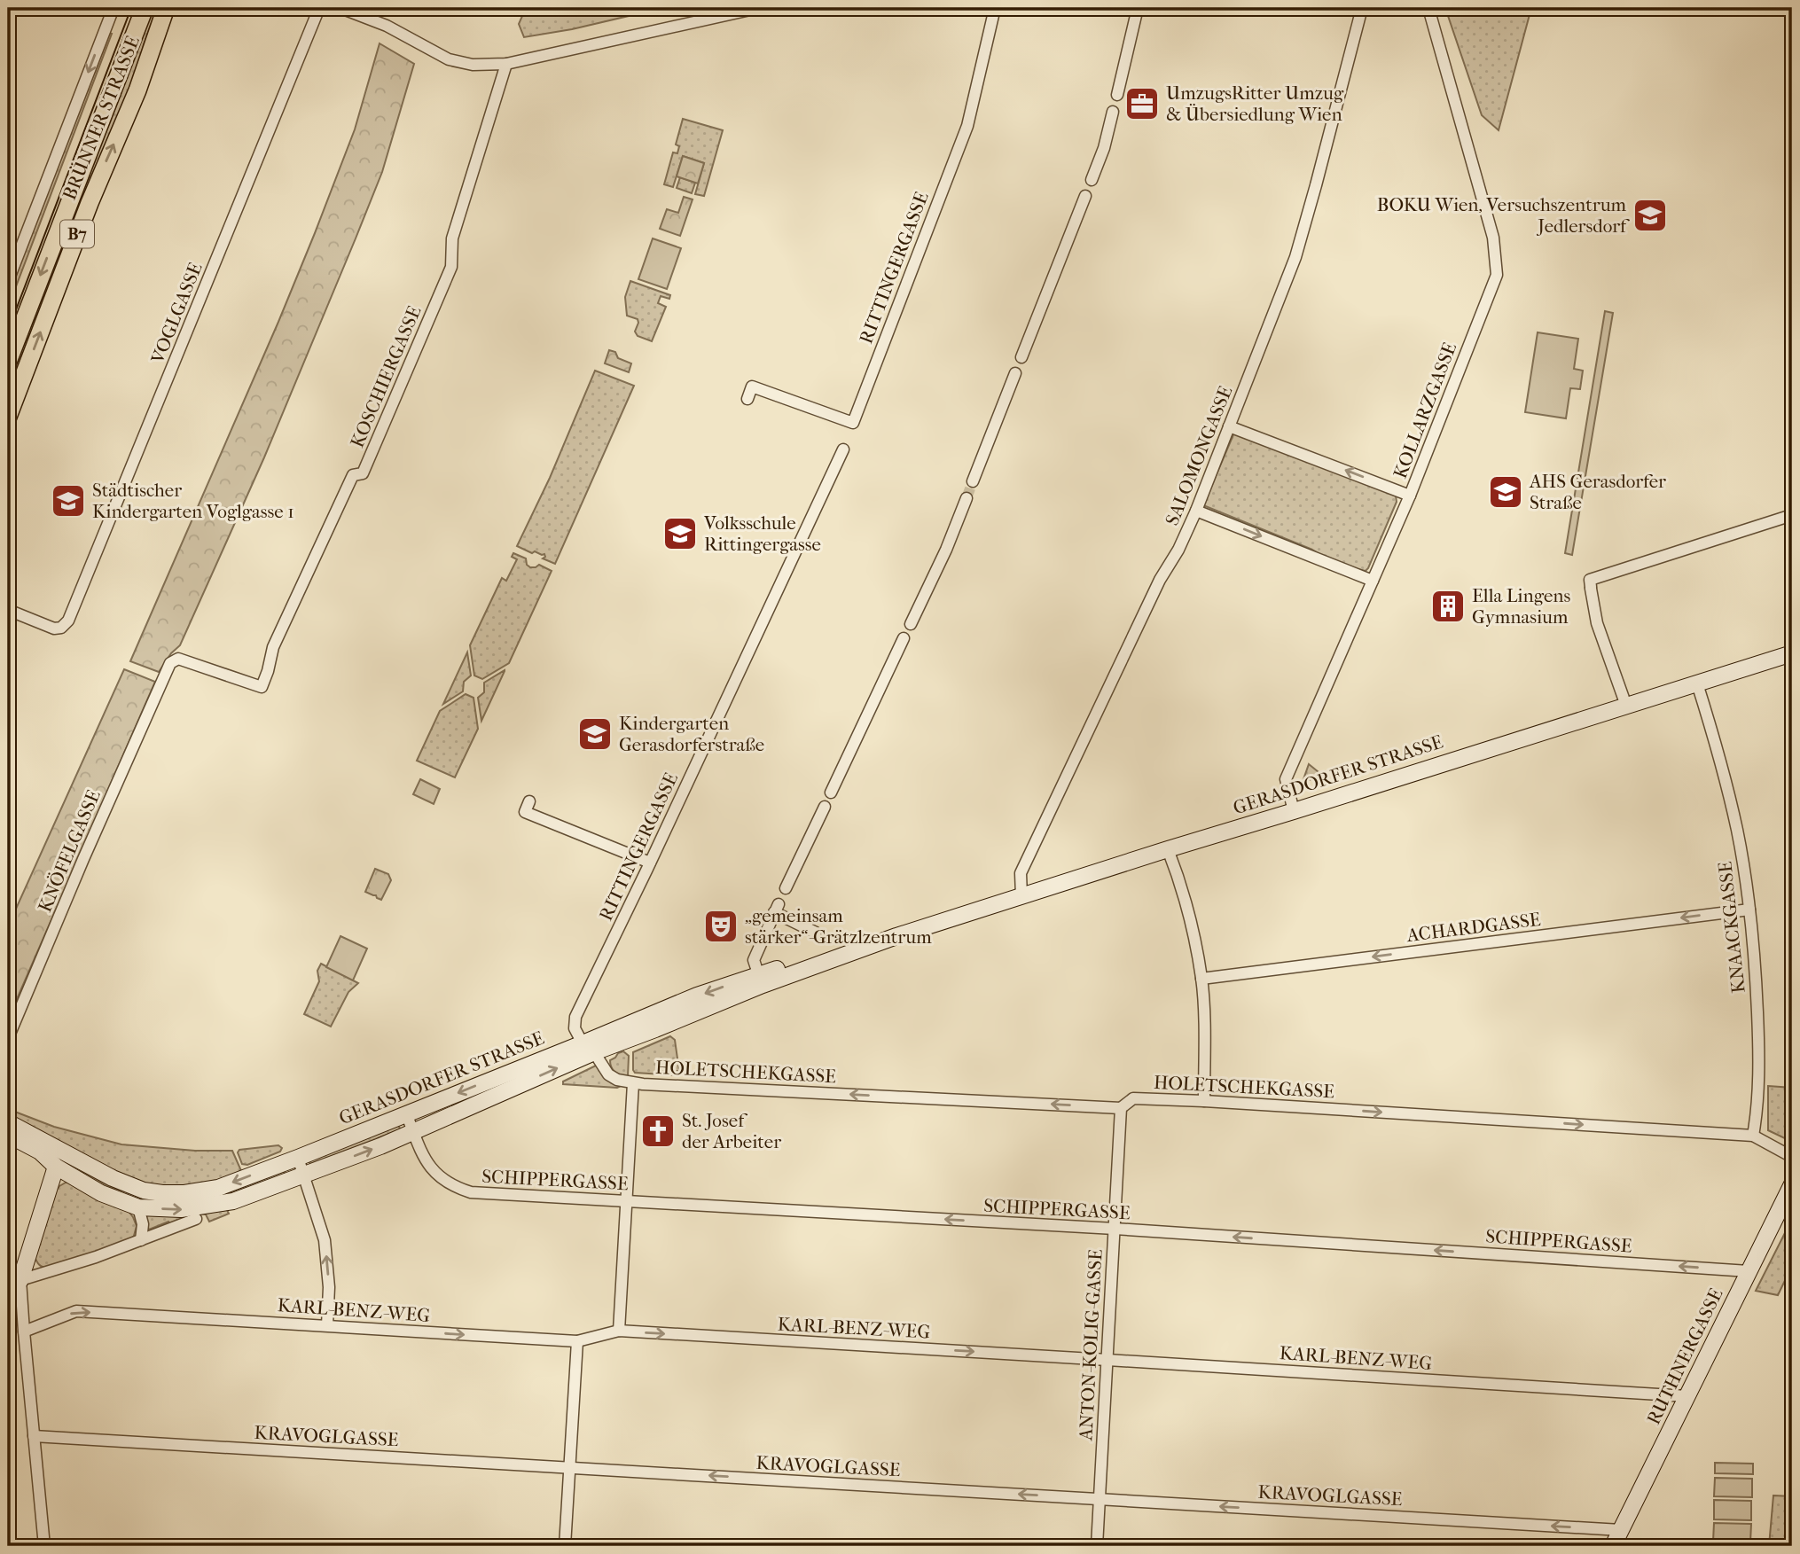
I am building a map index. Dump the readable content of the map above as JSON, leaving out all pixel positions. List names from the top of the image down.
{
  "streets": {
    "main road": [
      "BRÜNNER STRASSE",
      "B7",
      "GERASDORFER STRASSE",
      "RUTHNERGASSE"
    ],
    "street": [
      "RITTINGERGASSE",
      "VOGLGASSE",
      "KOSCHIERGASSE",
      "KOLLARZGASSE",
      "SALOMONGASSE",
      "KNÖFELGASSE",
      "ACHARDGASSE",
      "KNAACKGASSE",
      "HOLETSCHEKGASSE",
      "SCHIPPERGASSE",
      "KARL-BENZ-WEG",
      "ANTON-KOLIG-GASSE",
      "KRAVOGLGASSE"
    ]
  },
  "crossings": [
    ["RITTINGERGASSE", "GERASDORFER STRASSE"],
    ["RITTINGERGASSE", "HOLETSCHEKGASSE"],
    ["KOSCHIERGASSE", "KNÖFELGASSE"],
    ["KOLLARZGASSE", "GERASDORFER STRASSE"],
    ["SALOMONGASSE", "GERASDORFER STRASSE"],
    ["GERASDORFER STRASSE", "KNAACKGASSE"],
    ["GERASDORFER STRASSE", "HOLETSCHEKGASSE"],
    ["GERASDORFER STRASSE", "SCHIPPERGASSE"],
    ["ACHARDGASSE", "KNAACKGASSE"],
    ["KNAACKGASSE", "HOLETSCHEKGASSE"],
    ["HOLETSCHEKGASSE", "ANTON-KOLIG-GASSE"],
    ["SCHIPPERGASSE", "ANTON-KOLIG-GASSE"],
    ["SCHIPPERGASSE", "RUTHNERGASSE"],
    ["KARL-BENZ-WEG", "ANTON-KOLIG-GASSE"],
    ["KARL-BENZ-WEG", "RUTHNERGASSE"],
    ["ANTON-KOLIG-GASSE", "KRAVOGLGASSE"],
    ["RUTHNERGASSE", "KRAVOGLGASSE"]
  ],
  "one_way": [
    "ACHARDGASSE",
    "SCHIPPERGASSE",
    "KARL-BENZ-WEG",
    "KRAVOGLGASSE"
  ],
  "places": {
    "office": ["UmzugsRitter Umzug & Übersiedlung Wien"],
    "school or university": [
      "BOKU Wien, Versuchszentrum Jedlersdorf",
      "AHS Gerasdorfer Straße",
      "Städtischer Kindergarten Voglgasse 1",
      "Volksschule Rittingergasse",
      "Kindergarten Gerasdorferstraße"
    ],
    "building": ["Ella Lingens Gymnasium"],
    "theatre": ["„gemeinsam stärker“-Grätzlzentrum"],
    "church": ["St. Josef der Arbeiter"]
  }
}
